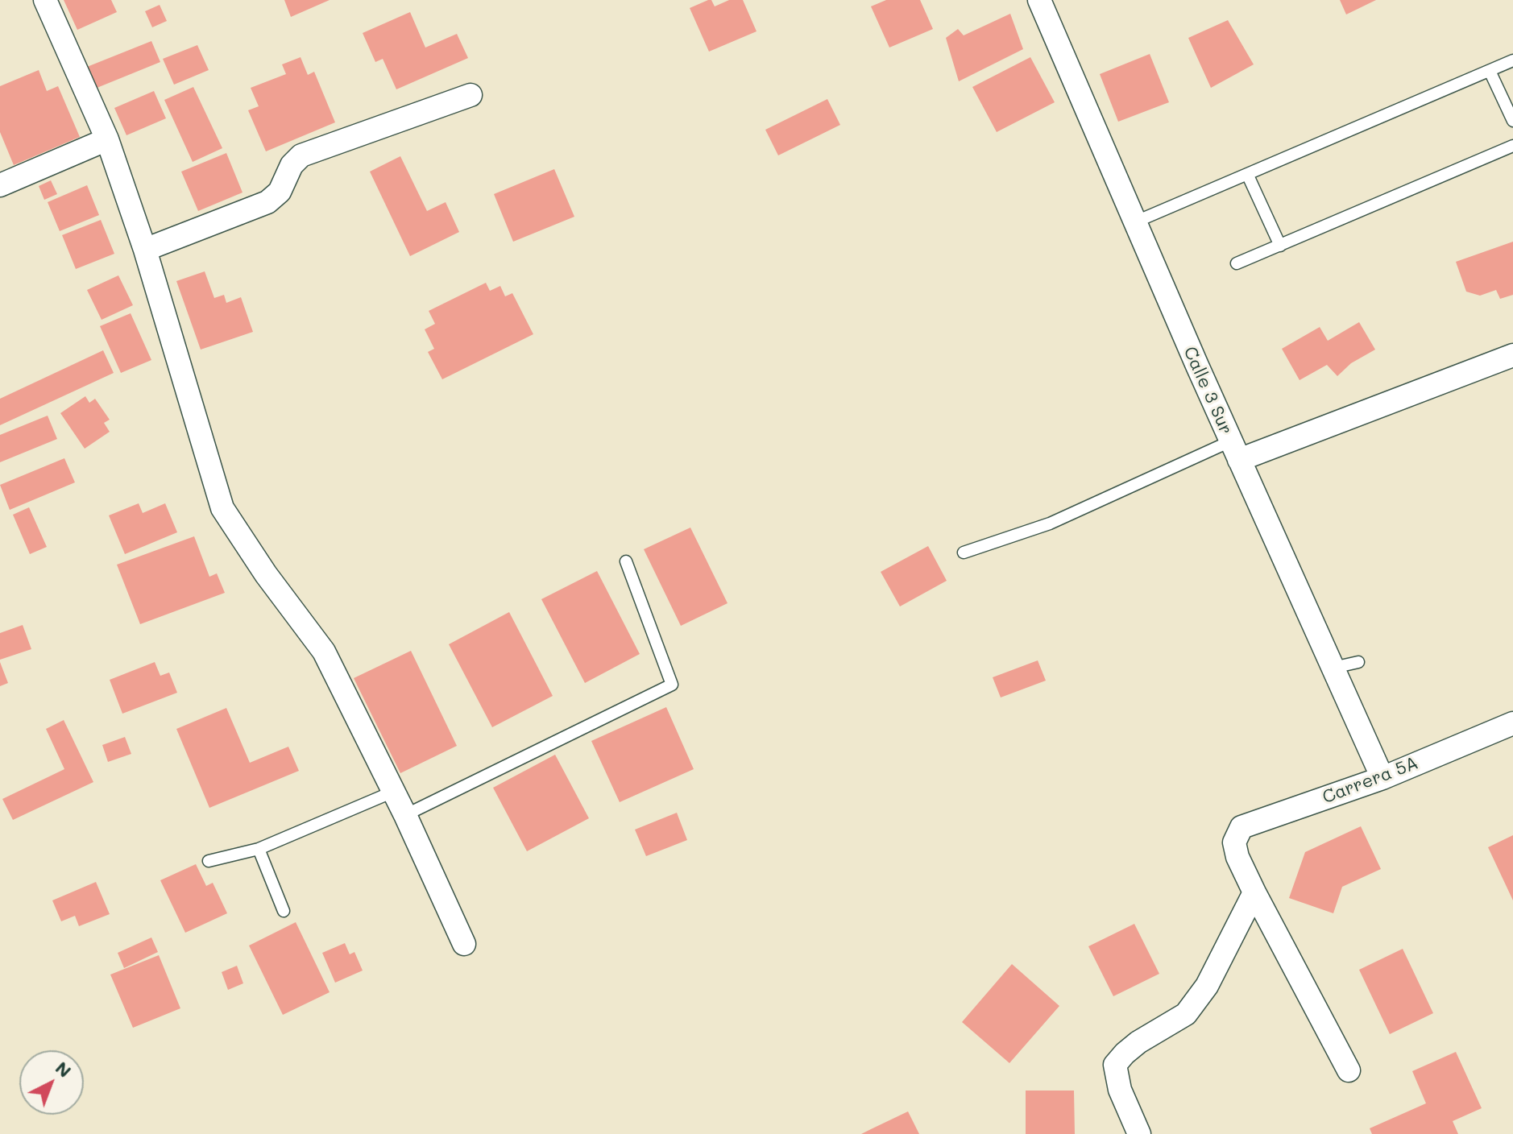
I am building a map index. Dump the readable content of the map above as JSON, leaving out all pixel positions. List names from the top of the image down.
{
  "streets": {
    "street": ["Calle 3 Sur", "Carrera 5A"]
  },
  "crossings": [
    ["Calle 3 Sur", "Carrera 5A"]
  ],
  "north": "top right"
}
